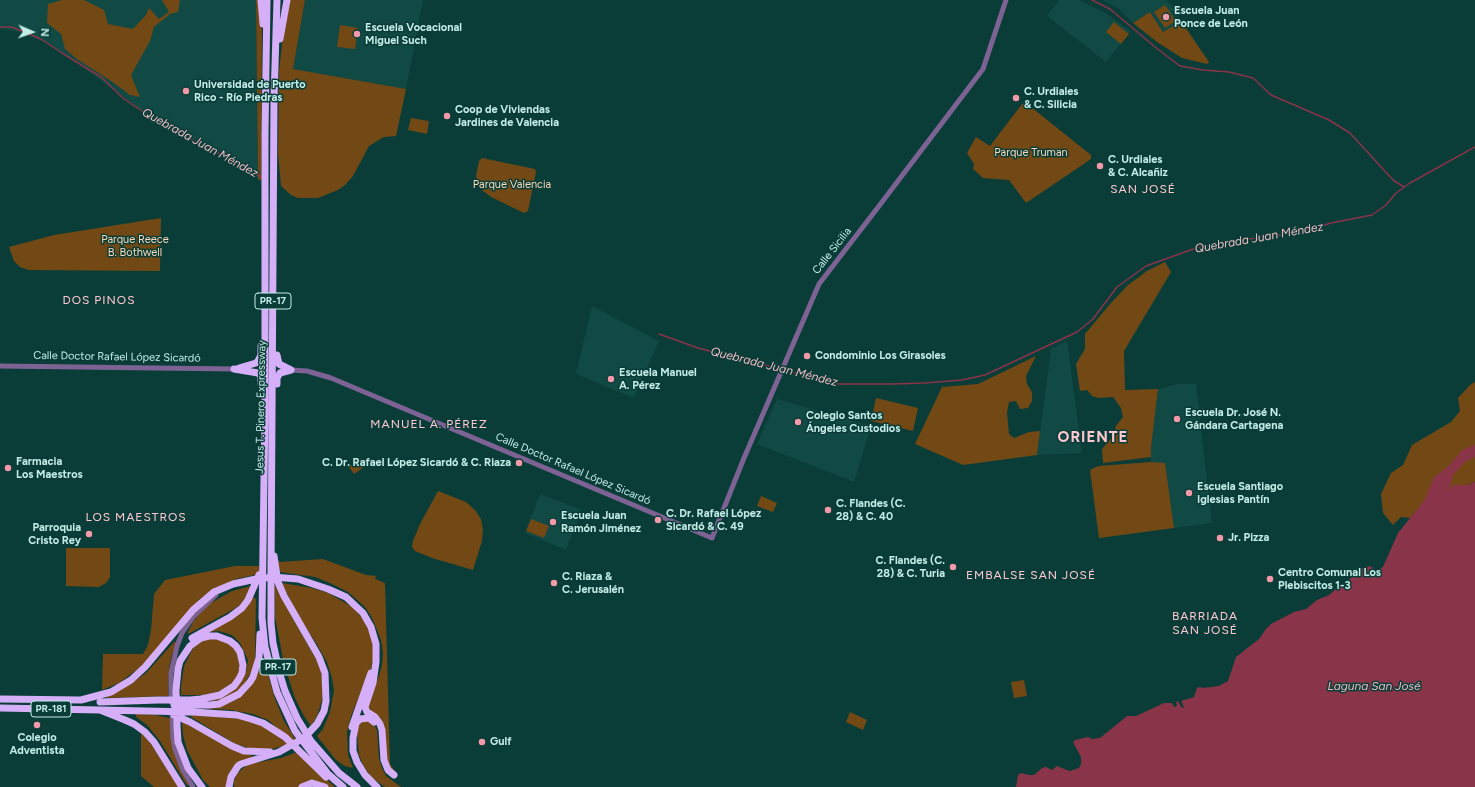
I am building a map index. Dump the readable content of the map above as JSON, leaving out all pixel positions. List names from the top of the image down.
{
  "streets": {
    "highway": ["PR-17", "Jesus T. Pinero Expressway", "PR-181"],
    "street": ["Calle Sicilia", "Calle Doctor Rafael López Sicardó"]
  },
  "crossings": [
    ["Calle Sicilia", "Calle Doctor Rafael López Sicardó"]
  ],
  "districts": [
    "SAN JOSÉ",
    "DOS PINOS",
    "MANUEL A. PÉREZ",
    "ORIENTE",
    "LOS MAESTROS",
    "EMBALSE SAN JOSÉ",
    "BARRIADA SAN JOSÉ"
  ],
  "water": ["Quebrada Juan Méndez", "Laguna San José"],
  "parks": ["Parque Truman", "Parque Valencia", "Parque Reece B. Bothwell"],
  "places": [
    "Escuela Juan Ponce de León",
    "Escuela Vocacional Miguel Such",
    "Universidad de Puerto Rico - Río Piedras",
    "C. Urdiales & C. Silicia",
    "Coop de Viviendas Jardines de Valencia",
    "C. Urdiales & C. Alcañiz",
    "Condominio Los Girasoles",
    "Escuela Manuel A. Pérez",
    "Escuela Dr. José N. Gándara Cartagena",
    "Colegio Santos Ángeles Custodios",
    "C. Dr. Rafael López Sicardó & C. Riaza",
    "Farmacia Los Maestros",
    "Escuela Santiago Iglesias Pantín",
    "C. Flandes (C. 28) & C. 40",
    "C. Dr. Rafael López Sicardó & C. 49",
    "Escuela Juan Ramón Jiménez",
    "Parroquia Cristo Rey",
    "Jr. Pizza",
    "C. Flandes (C. 28) & C. Turia",
    "Centro Comunal Los Plebiscitos 1-3",
    "C. Riaza & C. Jerusalén",
    "Colegio Adventista",
    "Gulf"
  ],
  "north": "right"
}
